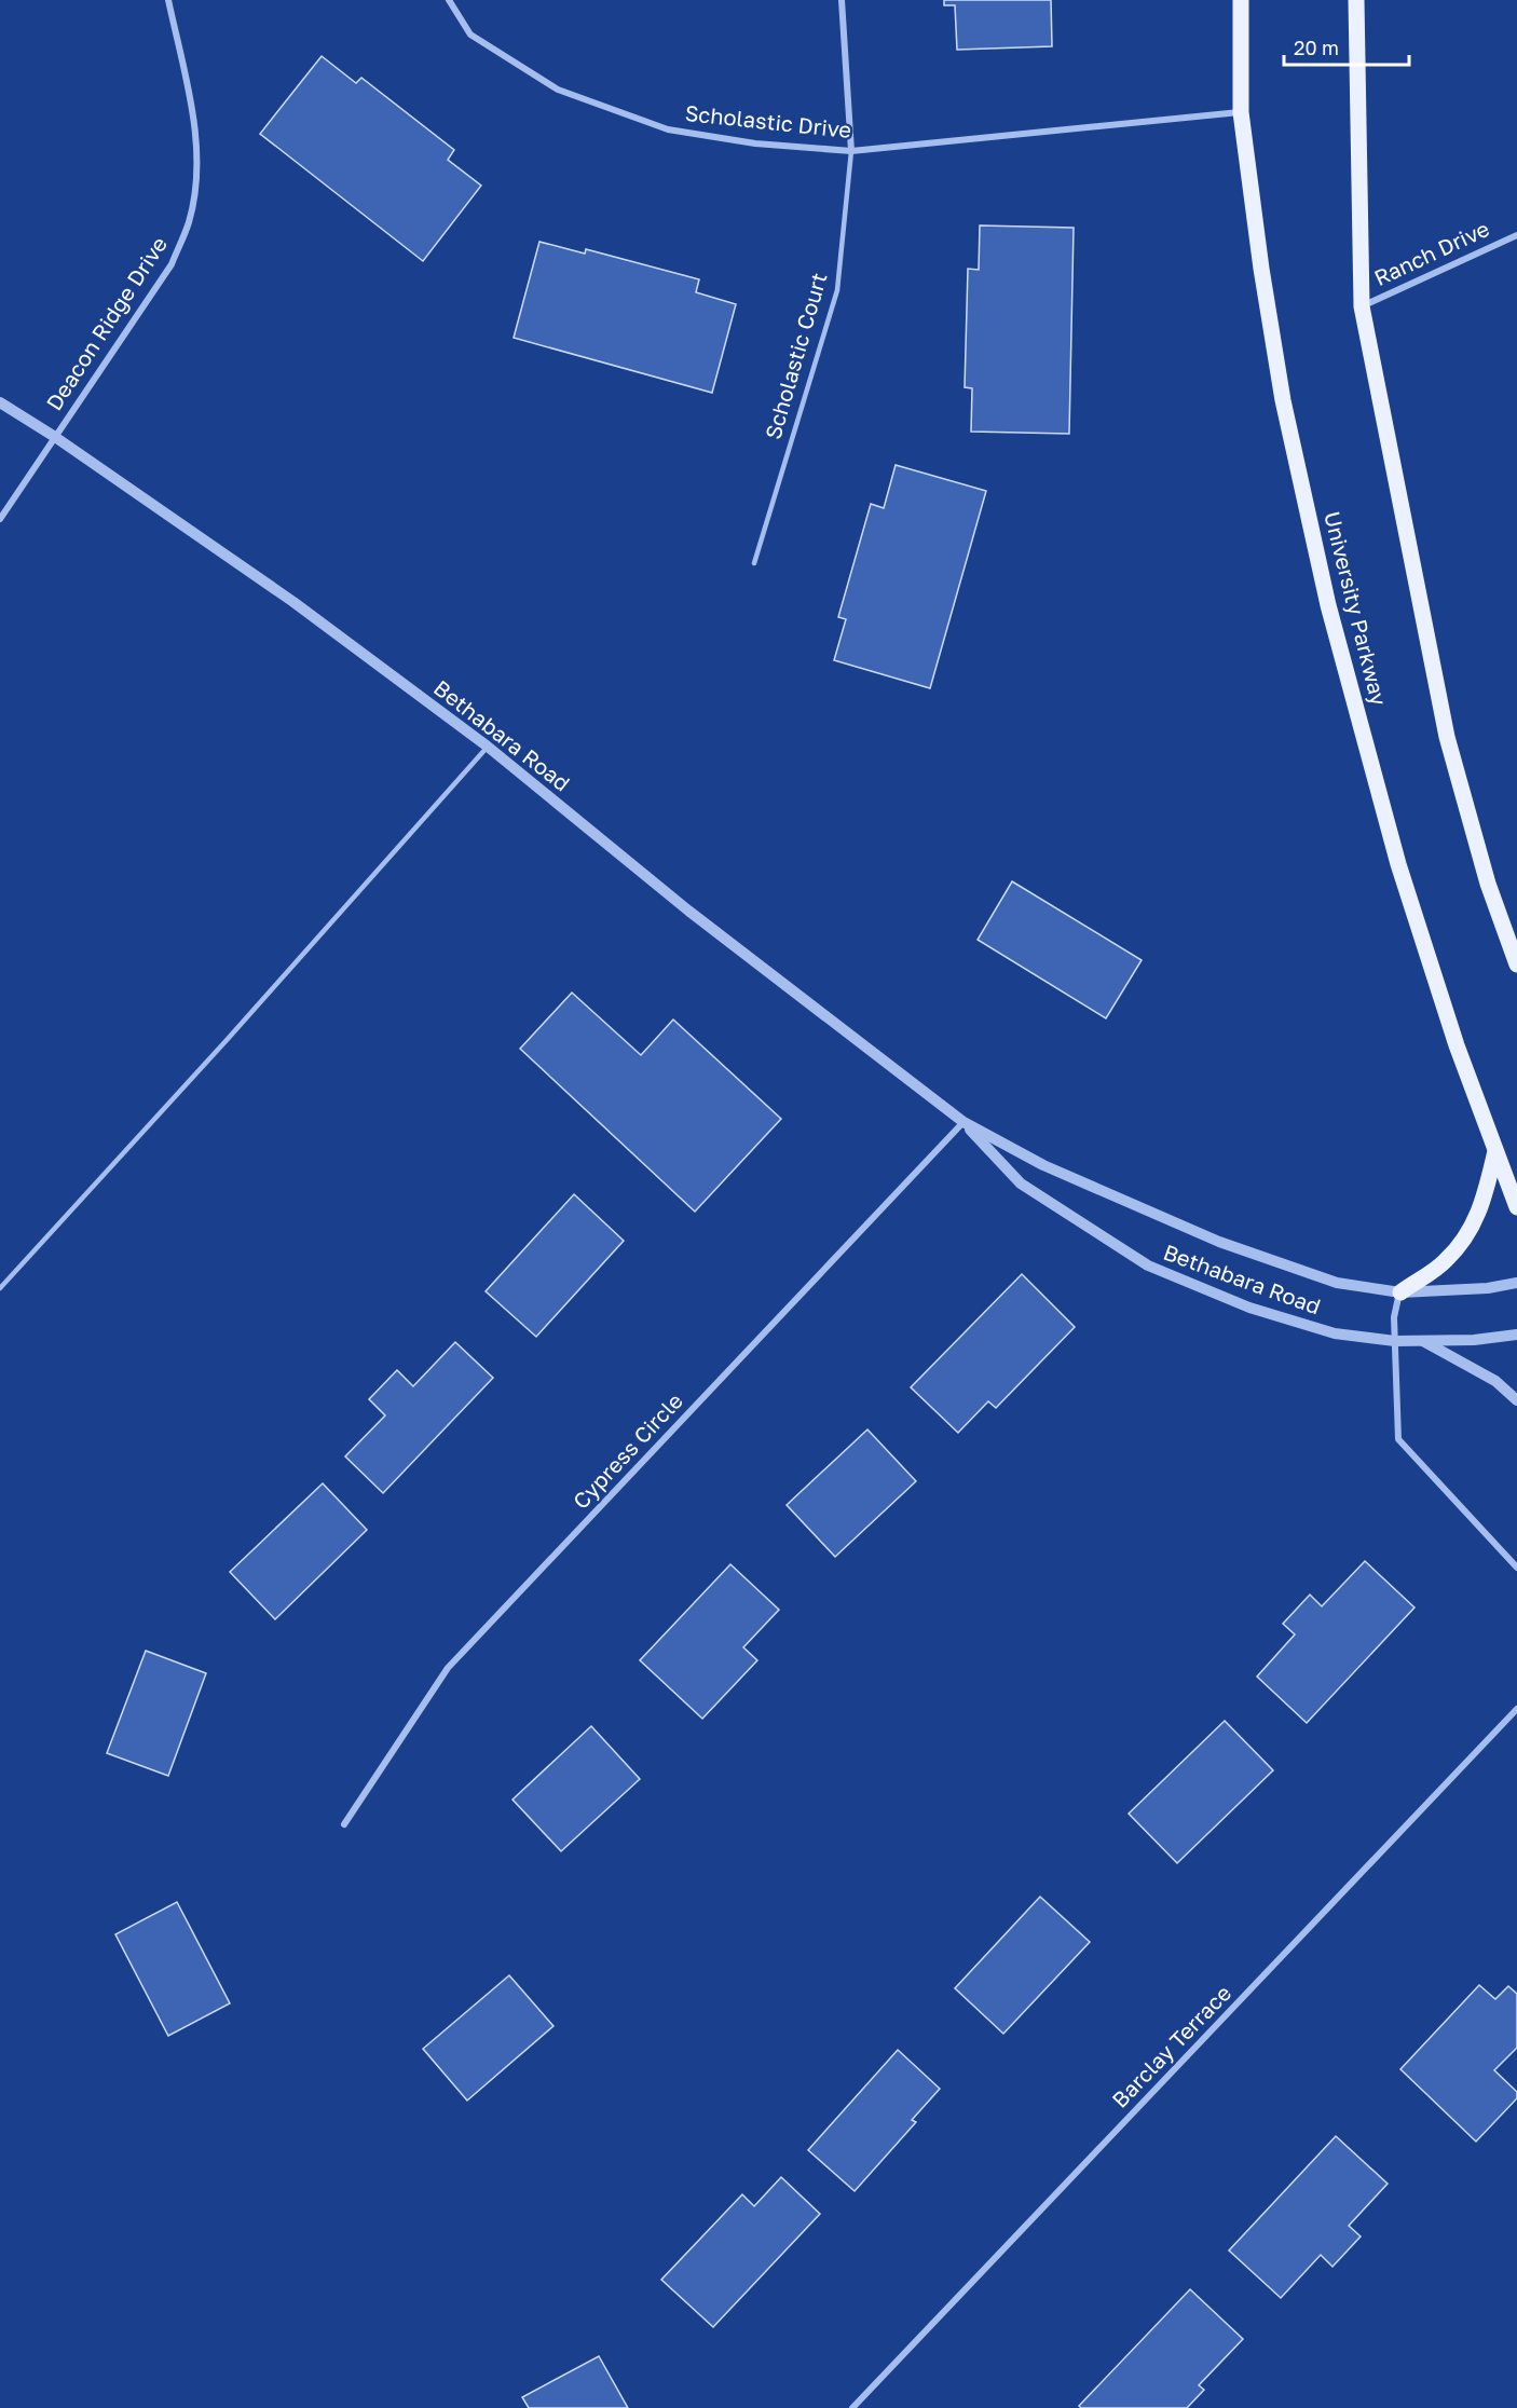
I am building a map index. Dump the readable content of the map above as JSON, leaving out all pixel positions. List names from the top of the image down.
{
  "streets": {
    "main road": ["University Parkway"],
    "street": [
      "Scholastic Drive",
      "Ranch Drive",
      "Deacon Ridge Drive",
      "Scholastic Court",
      "Bethabara Road",
      "Cypress Circle",
      "Barclay Terrace"
    ]
  },
  "crossings": [
    ["Scholastic Drive", "Scholastic Court"],
    ["Scholastic Drive", "University Parkway"],
    ["Deacon Ridge Drive", "Bethabara Road"],
    ["Bethabara Road", "Cypress Circle"]
  ],
  "scale_bar": "20 m"
}
